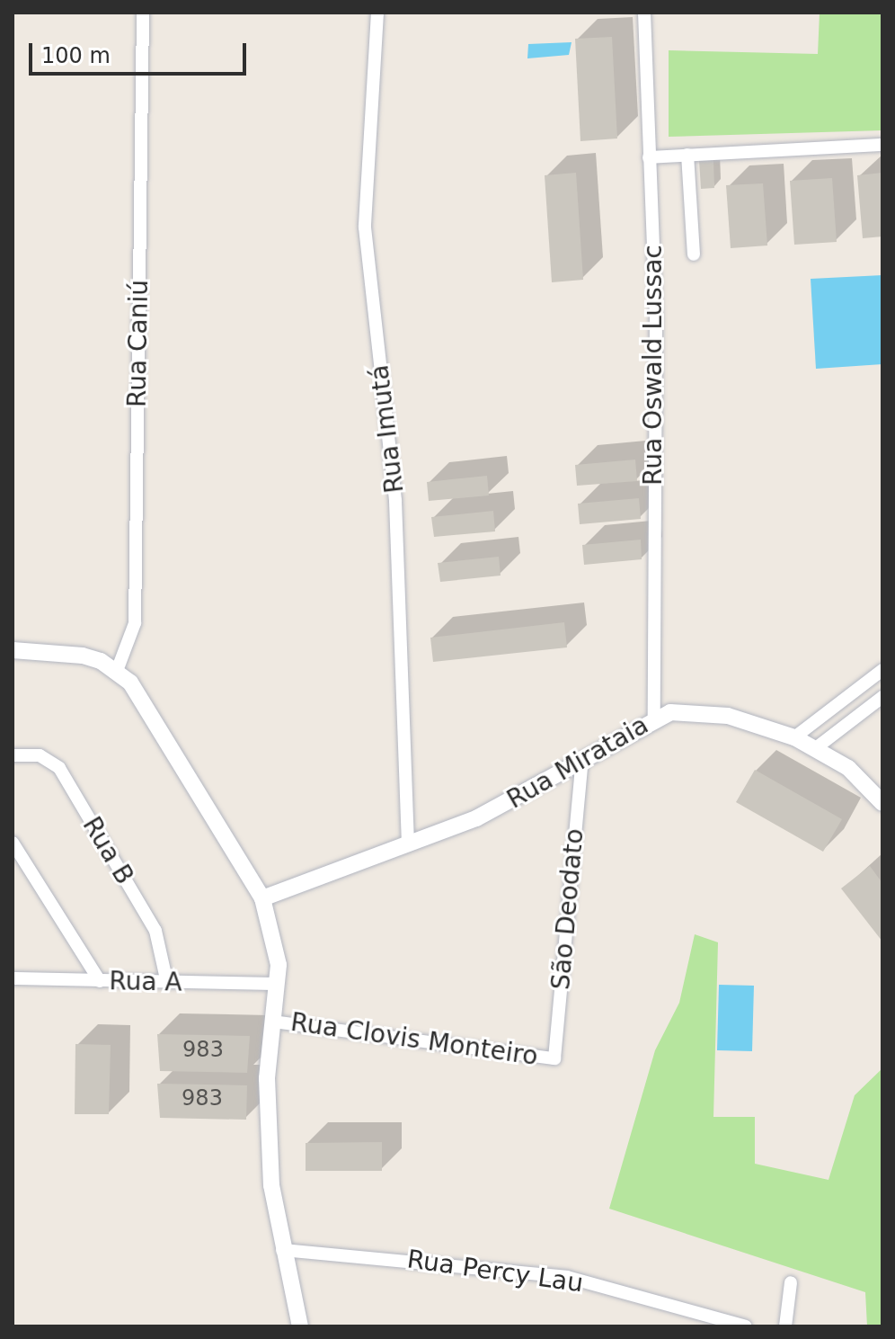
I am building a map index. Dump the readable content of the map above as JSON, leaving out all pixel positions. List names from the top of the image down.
{
  "streets": {
    "street": [
      "Rua Caniú",
      "Rua Oswald Lussac",
      "Rua Imutá",
      "Rua Mirataia",
      "Rua B",
      "São Deodato",
      "Rua A",
      "Rua Clovis Monteiro",
      "Rua Percy Lau"
    ]
  },
  "crossings": [
    ["Rua Oswald Lussac", "Rua Mirataia"],
    ["Rua Imutá", "Rua Mirataia"],
    ["Rua Mirataia", "São Deodato"],
    ["Rua B", "Rua A"],
    ["São Deodato", "Rua Clovis Monteiro"]
  ],
  "house_numbers": ["983", "983"],
  "scale_bar": "100 m"
}
